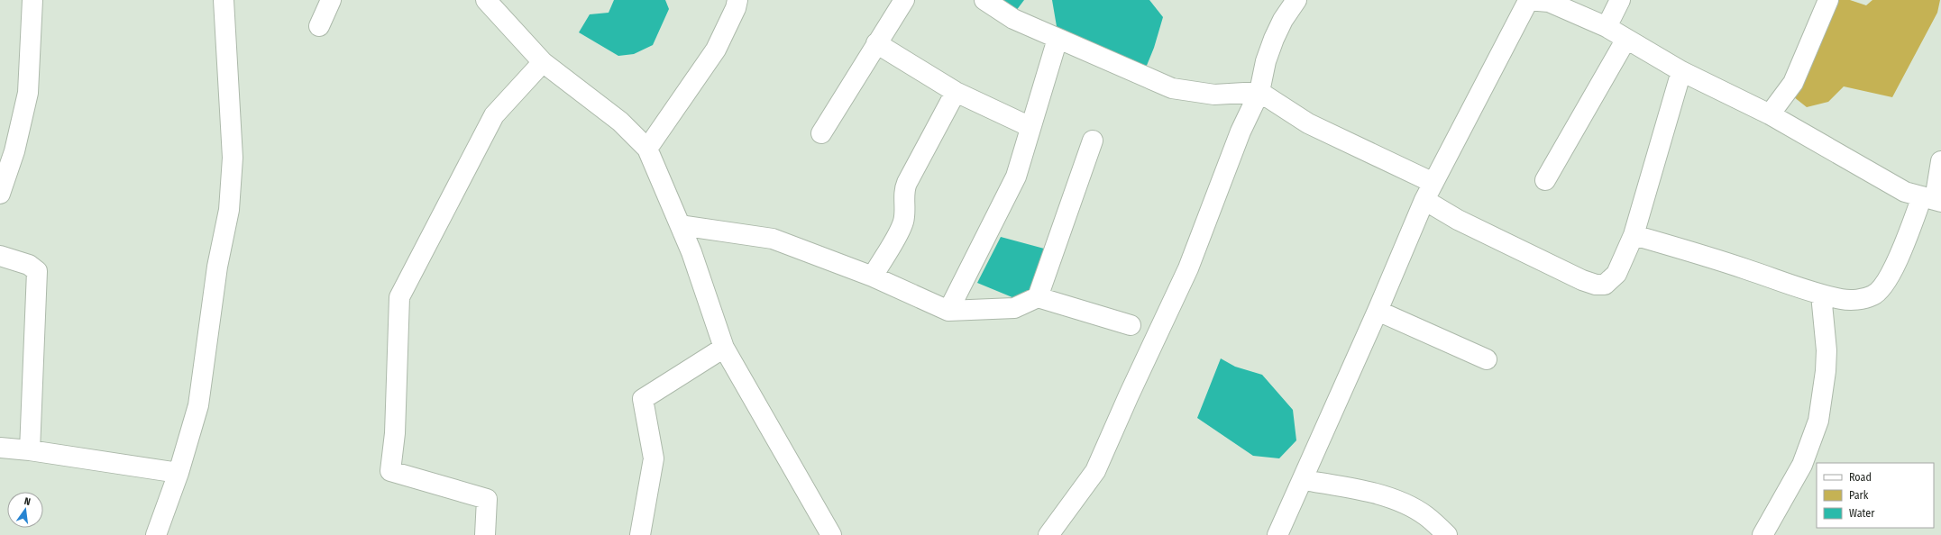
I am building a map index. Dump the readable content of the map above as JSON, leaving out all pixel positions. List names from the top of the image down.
{
  "legend": ["Road", "Park", "Water"],
  "north": "top"
}
